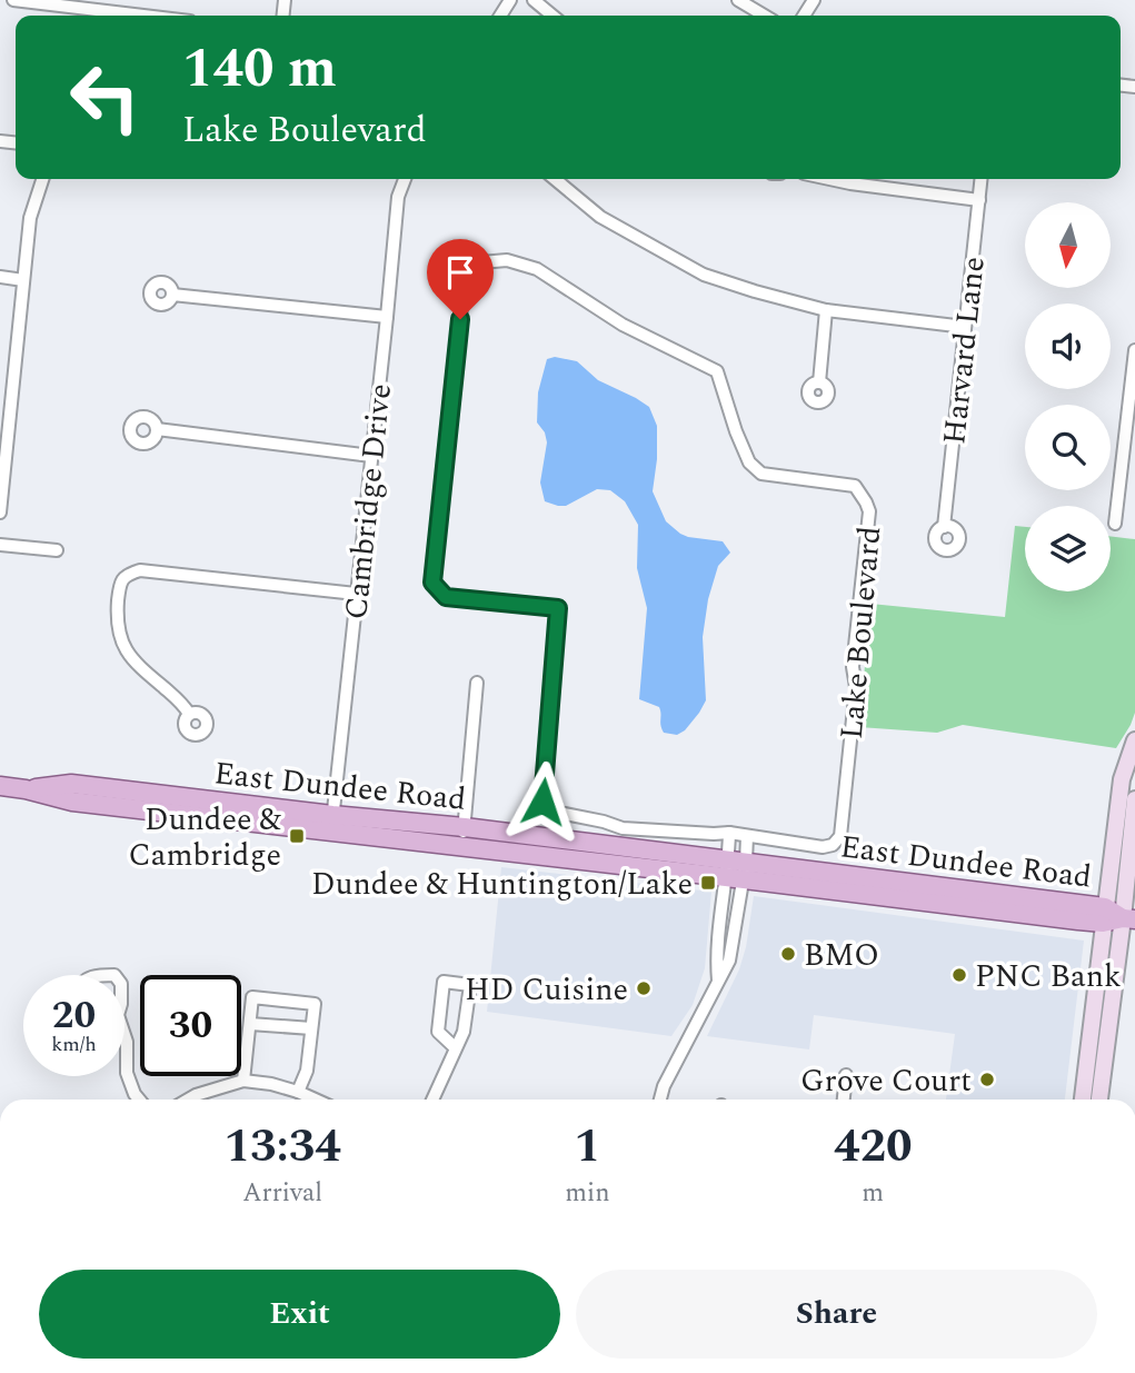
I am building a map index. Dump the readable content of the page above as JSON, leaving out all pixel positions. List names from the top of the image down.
{
  "streets": {
    "main road": ["East Dundee Road"],
    "street": ["Harvard Lane", "Cambridge Drive", "Lake Boulevard"]
  },
  "crossings": [
    ["Cambridge Drive", "East Dundee Road"]
  ],
  "places": {
    "transit": ["Dundee & Cambridge", "Dundee & Huntington/Lake"],
    "other": [
      "BMO",
      "PNC Bank",
      "HD Cuisine",
      "Grove Court"
    ]
  },
  "north": "bottom",
  "page": {
    "turn": ["140 m", "Lake Boulevard"],
    "speed": "20 km/h",
    "limit": "30",
    "eta": [
      "13:34",
      "Arrival",
      "1",
      "min",
      "420",
      "m"
    ],
    "buttons": ["Exit", "Share"]
  }
}
